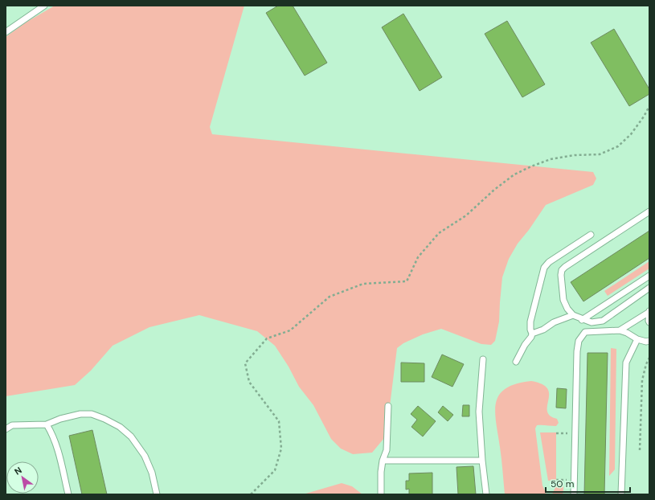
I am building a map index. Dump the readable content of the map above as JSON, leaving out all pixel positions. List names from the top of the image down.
{
  "scale_bar": "50 m",
  "north": "top left"
}
